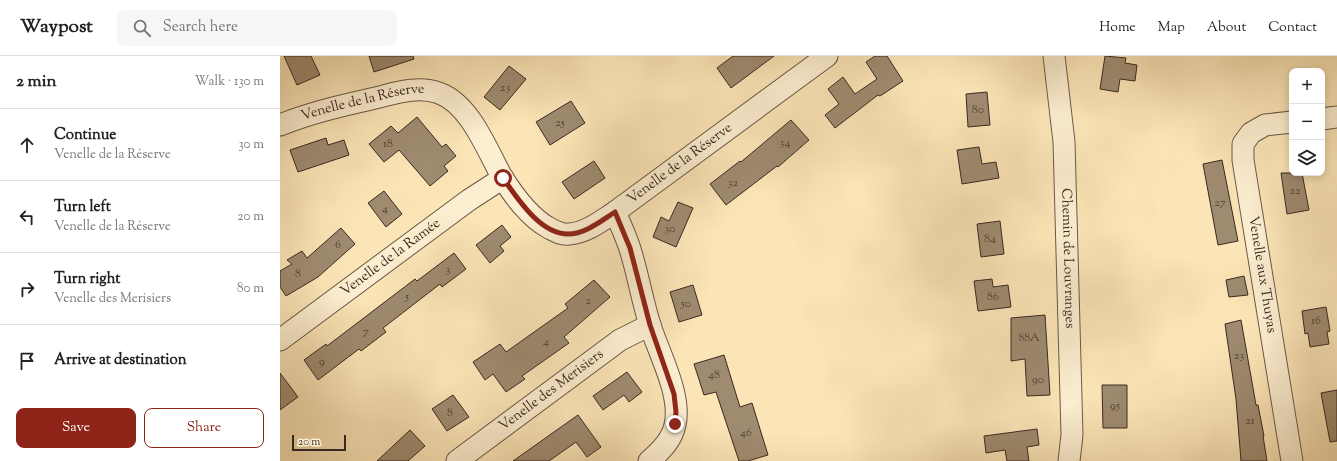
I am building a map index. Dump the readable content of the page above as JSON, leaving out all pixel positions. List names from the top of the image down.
{
  "streets": {
    "street": [
      "Venelle de la Réserve",
      "Venelle de la Ramée",
      "Chemin de Louvranges",
      "Venelle aux Thuyas",
      "Venelle des Merisiers"
    ]
  },
  "crossings": [
    ["Venelle de la Réserve", "Venelle de la Ramée"]
  ],
  "house_numbers": [
    "23",
    "80",
    "25",
    "34",
    "18",
    "32",
    "22",
    "27",
    "4",
    "30",
    "84",
    "6",
    "3",
    "8",
    "5",
    "86",
    "2",
    "50",
    "16",
    "7",
    "88A",
    "4",
    "23",
    "9",
    "48",
    "90",
    "95",
    "8",
    "21",
    "46"
  ],
  "scale_bar": "20 m",
  "page": {
    "header": "Waypost",
    "search": "Search here",
    "nav": [
      "Home",
      "Map",
      "About",
      "Contact"
    ],
    "heading": ["2 min", "Walk · 130 m"],
    "map_buttons": ["+", "−"],
    "list": [
      ["Continue", "Venelle de la Réserve", "30 m"],
      ["Turn left", "Venelle de la Réserve", "20 m"],
      ["Turn right", "Venelle des Merisiers", "80 m"],
      "Arrive at destination"
    ],
    "buttons": ["Save", "Share"],
    "scale": "20 m"
  }
}
